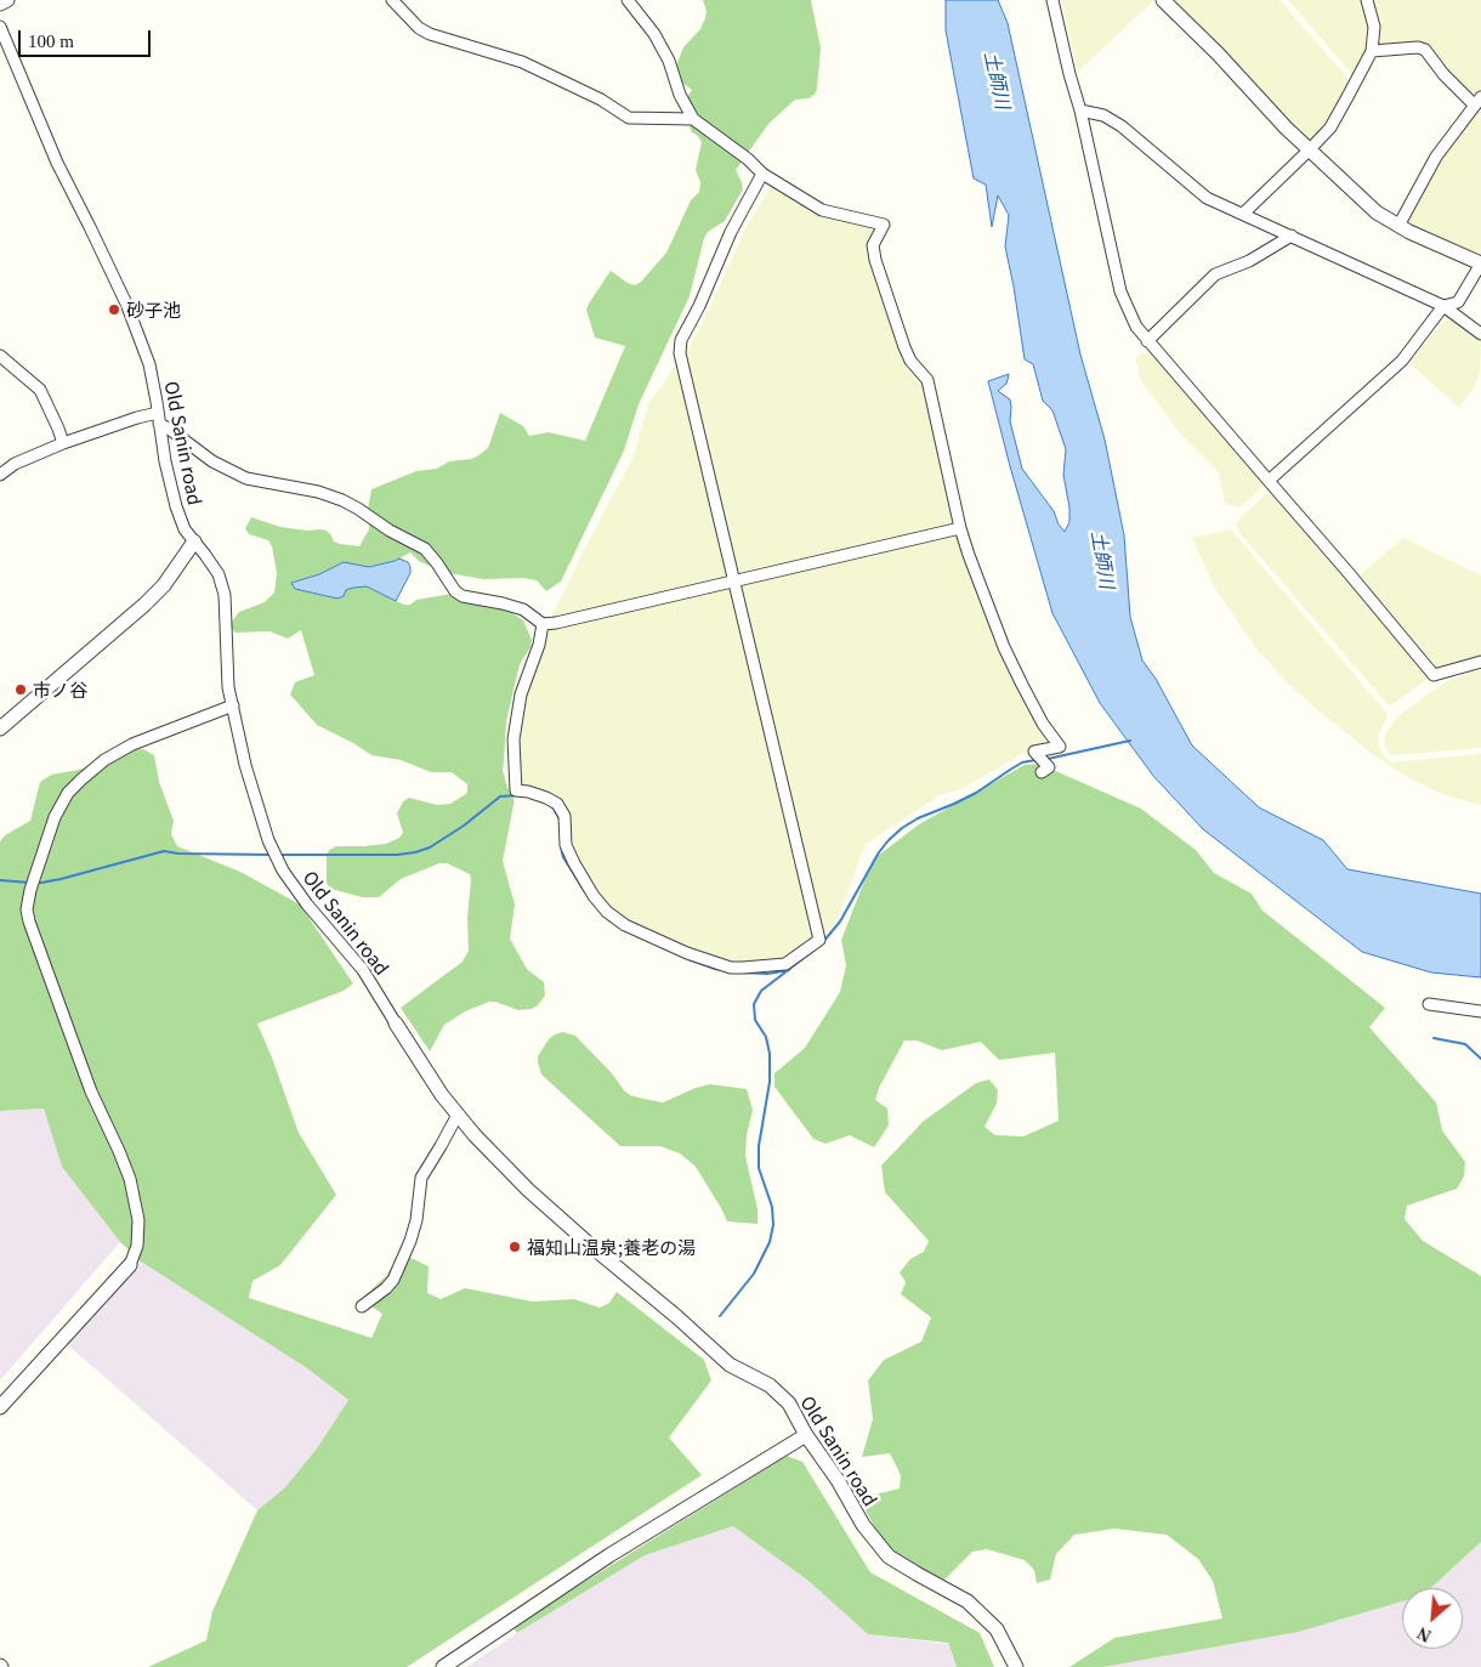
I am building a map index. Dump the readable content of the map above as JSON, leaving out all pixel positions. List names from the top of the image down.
{
  "streets": {
    "street": ["Old Sanin road"]
  },
  "water": ["土師川"],
  "places": ["砂子池", "市ノ谷", "福知山温泉;養老の湯"],
  "scale_bar": "100 m",
  "north": "bottom left"
}
